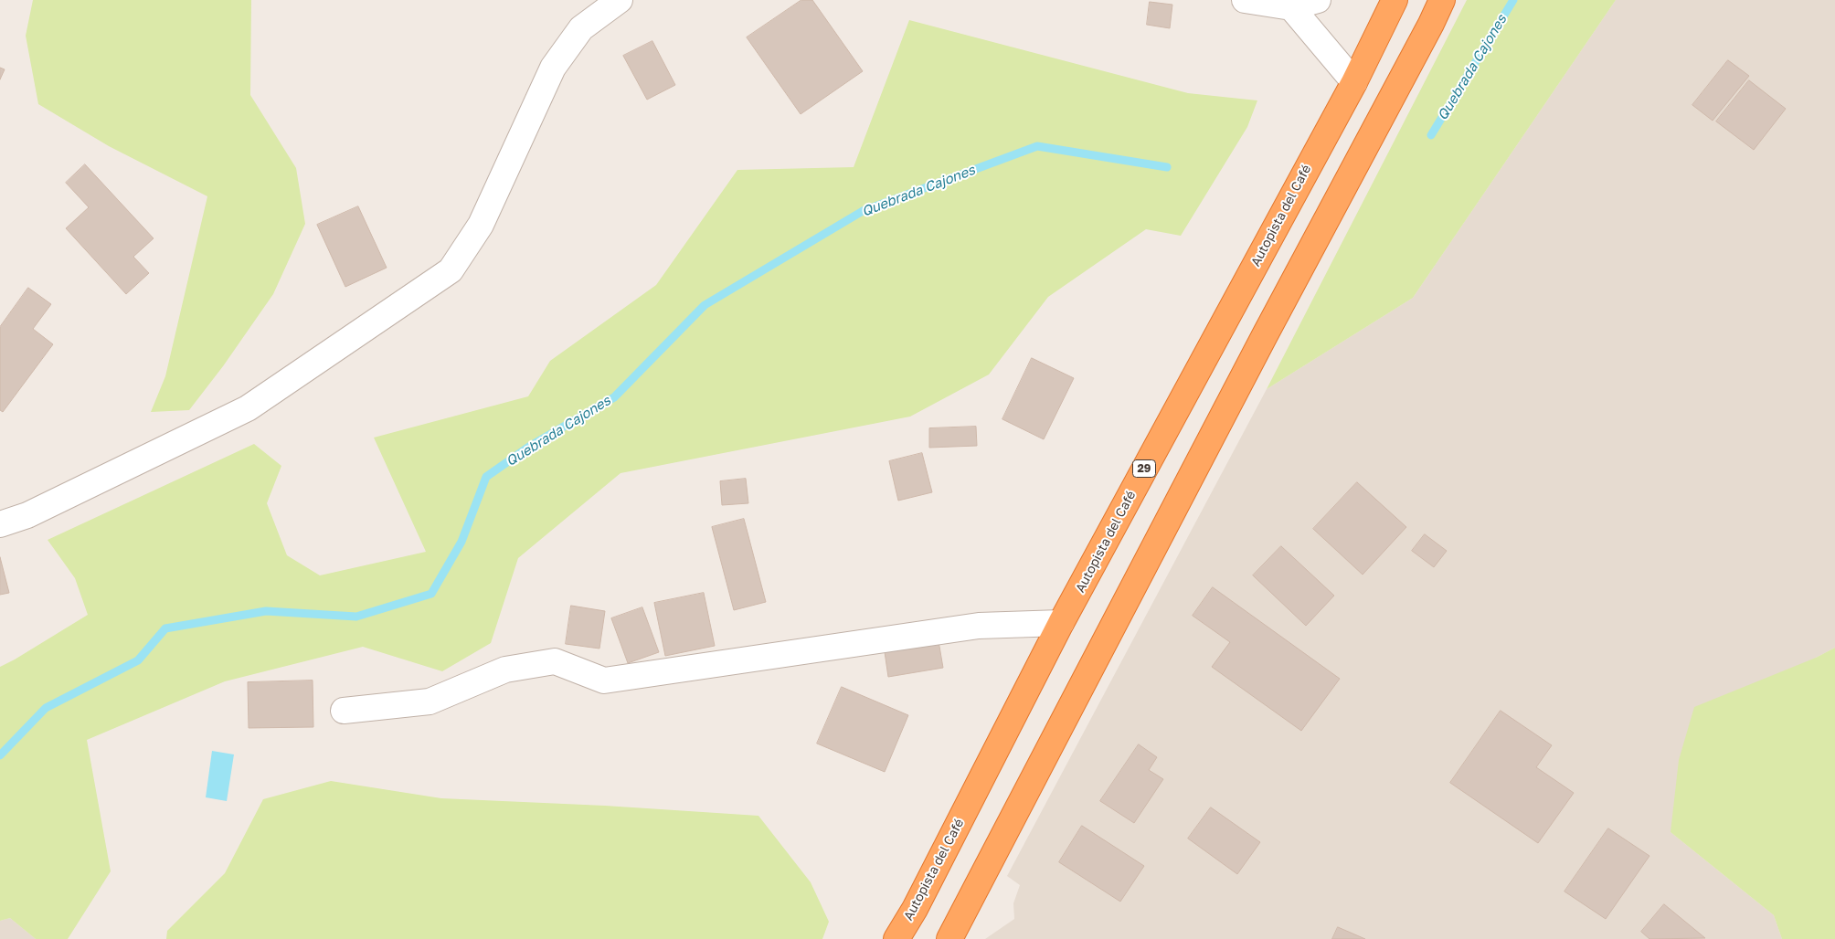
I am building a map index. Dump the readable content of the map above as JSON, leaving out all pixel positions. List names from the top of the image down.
{
  "streets": {
    "highway": ["Autopista del Café", "29"]
  },
  "water": ["Quebrada Cajones"]
}
